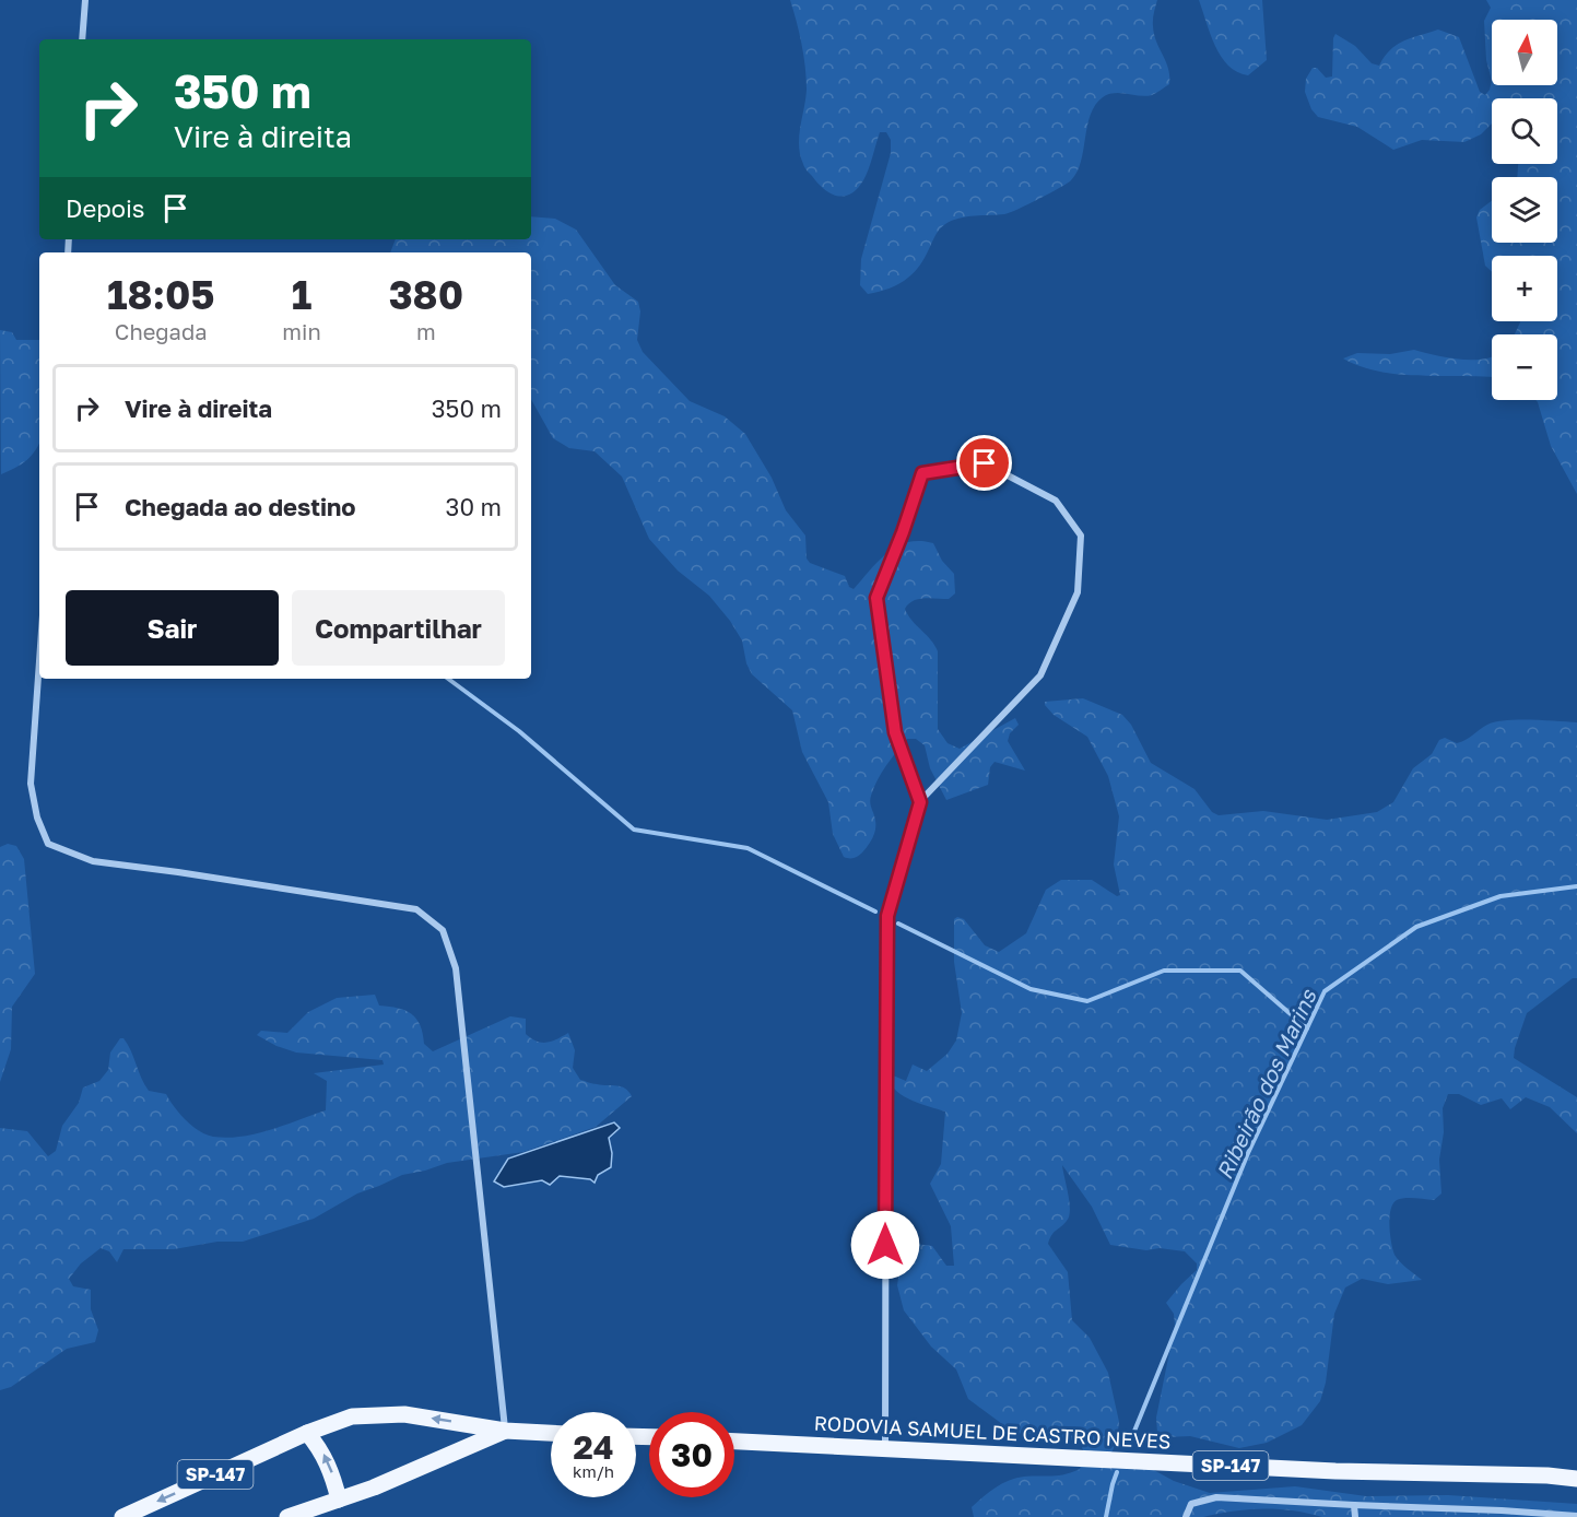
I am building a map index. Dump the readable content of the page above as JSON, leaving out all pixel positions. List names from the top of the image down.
{
  "streets": {
    "main road": ["RODOVIA SAMUEL DE CASTRO NEVES", "SP-147"]
  },
  "water": ["Ribeirão dos Marins"],
  "north": "top",
  "page": {
    "map_buttons": ["+", "−"],
    "turn": ["350 m", "Vire à direita"],
    "then": "Depois",
    "eta": [
      "18:05",
      "Chegada",
      "1",
      "min",
      "380",
      "m"
    ],
    "list": [
      {
        "name": "Vire à direita",
        "value": "350 m"
      },
      {
        "name": "Chegada ao destino",
        "value": "30 m"
      }
    ],
    "buttons": ["Sair", "Compartilhar"],
    "speed": "24 km/h",
    "limit": "30"
  }
}
